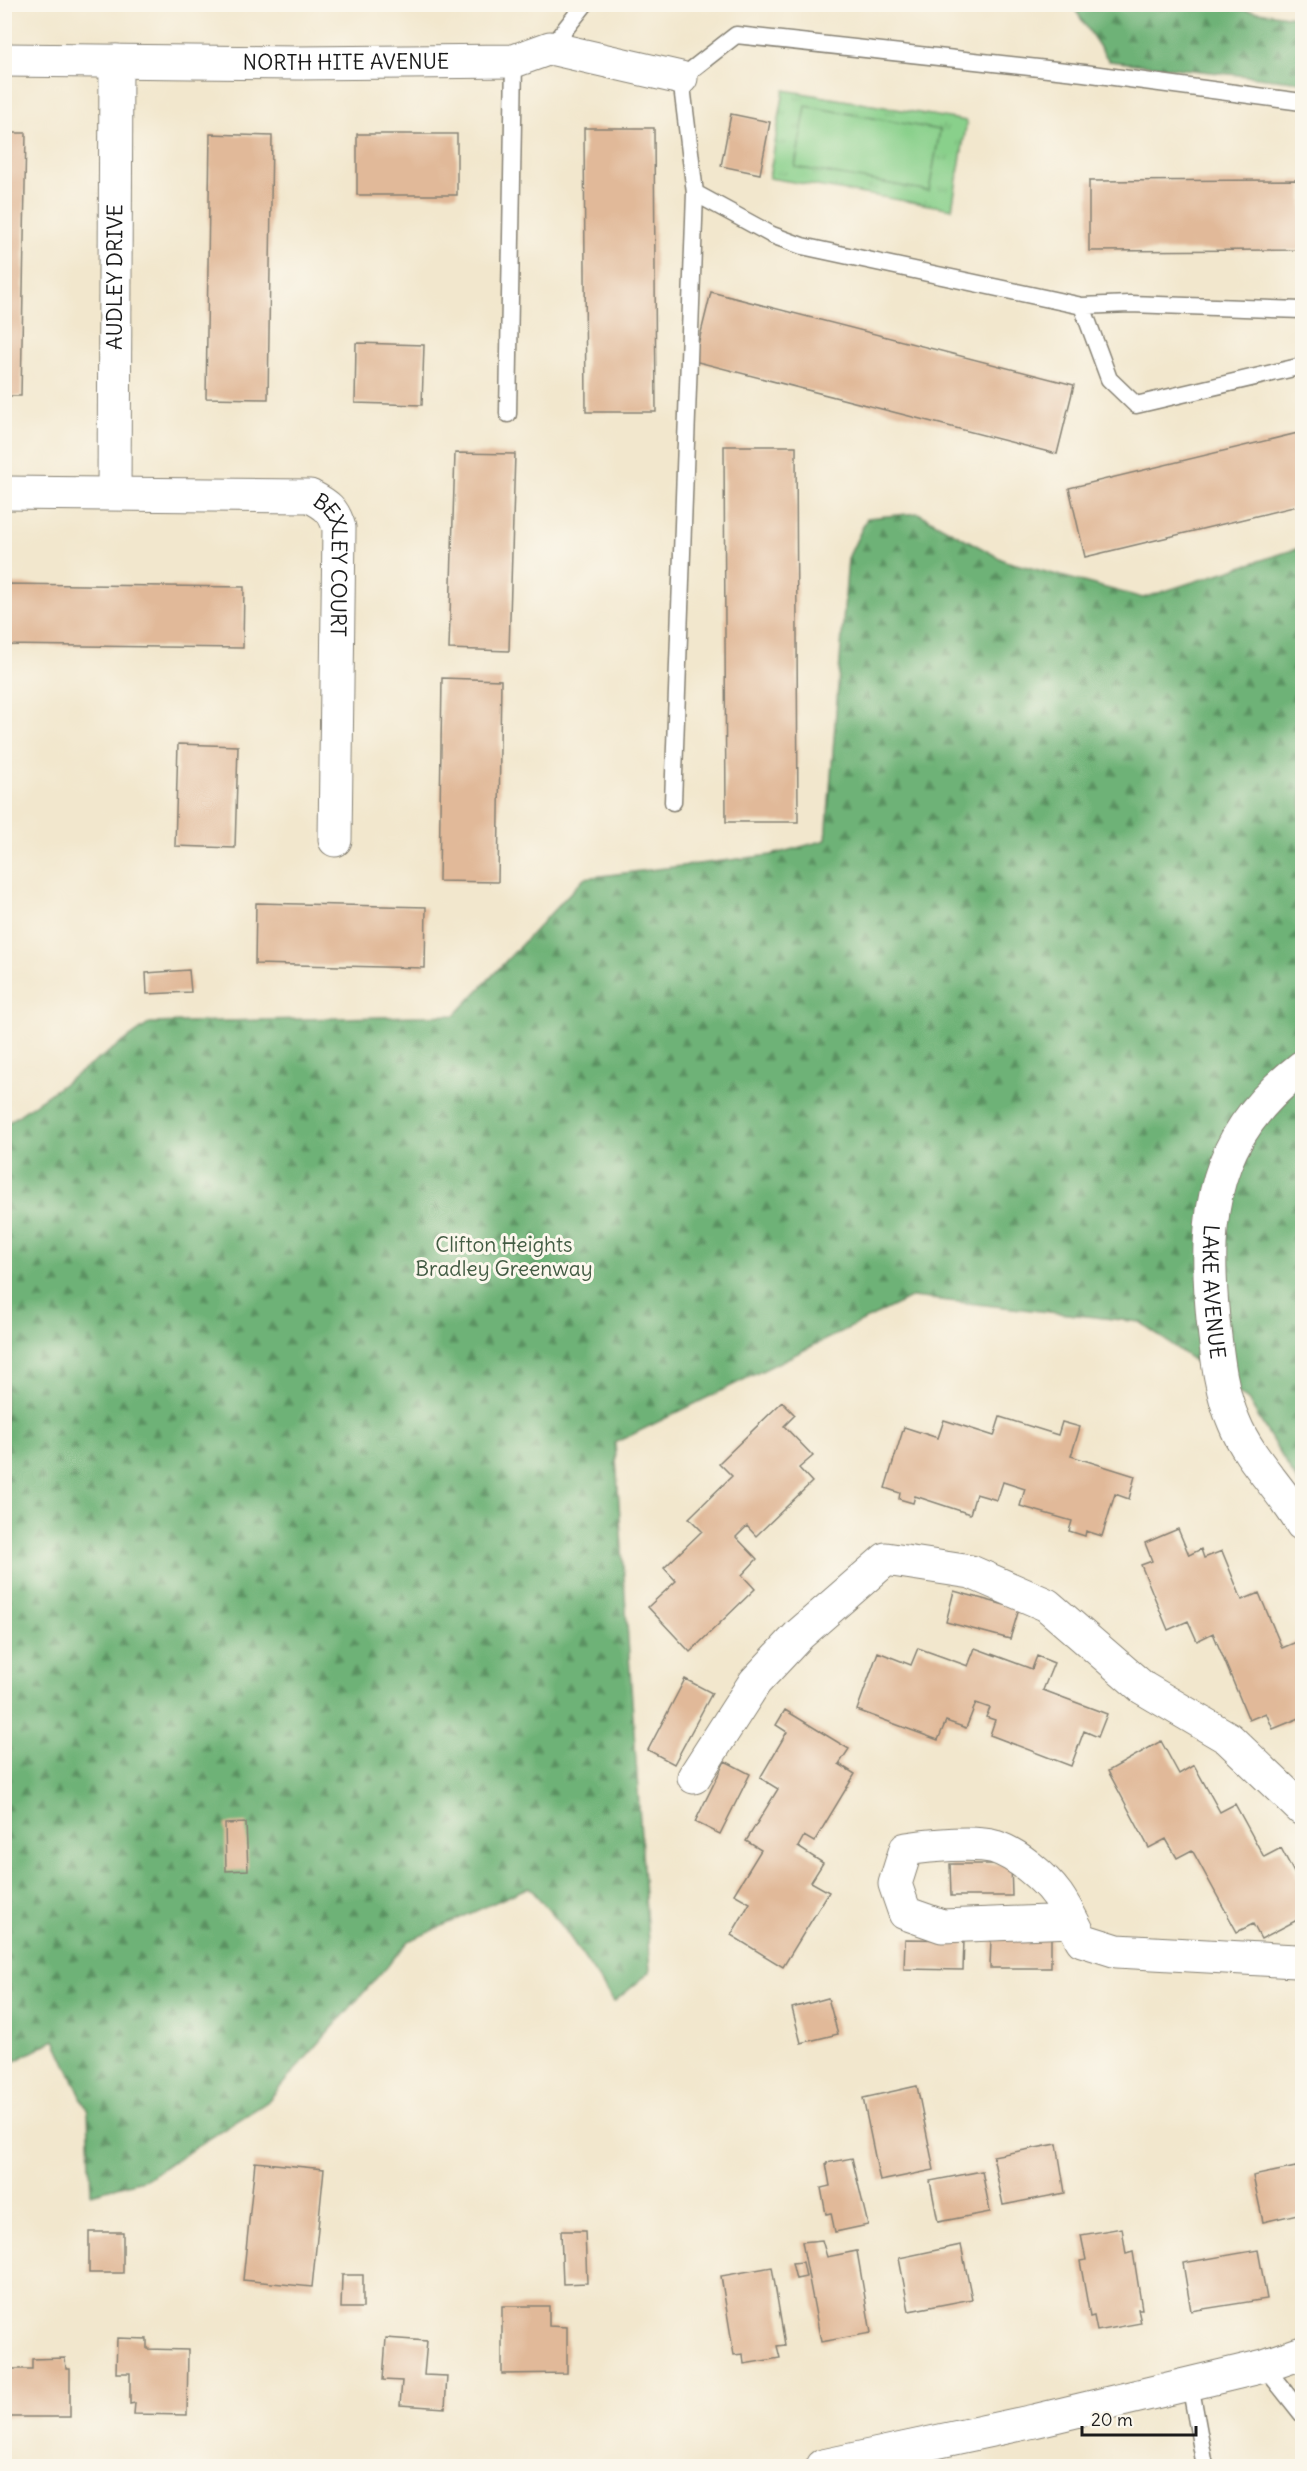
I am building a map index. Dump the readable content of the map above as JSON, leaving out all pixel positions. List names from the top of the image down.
{
  "streets": {
    "street": [
      "NORTH HITE AVENUE",
      "AUDLEY DRIVE",
      "BEXLEY COURT",
      "LAKE AVENUE"
    ]
  },
  "crossings": [
    ["NORTH HITE AVENUE", "AUDLEY DRIVE"],
    ["AUDLEY DRIVE", "BEXLEY COURT"]
  ],
  "parks": ["Clifton Heights Bradley Greenway"],
  "scale_bar": "20 m"
}
